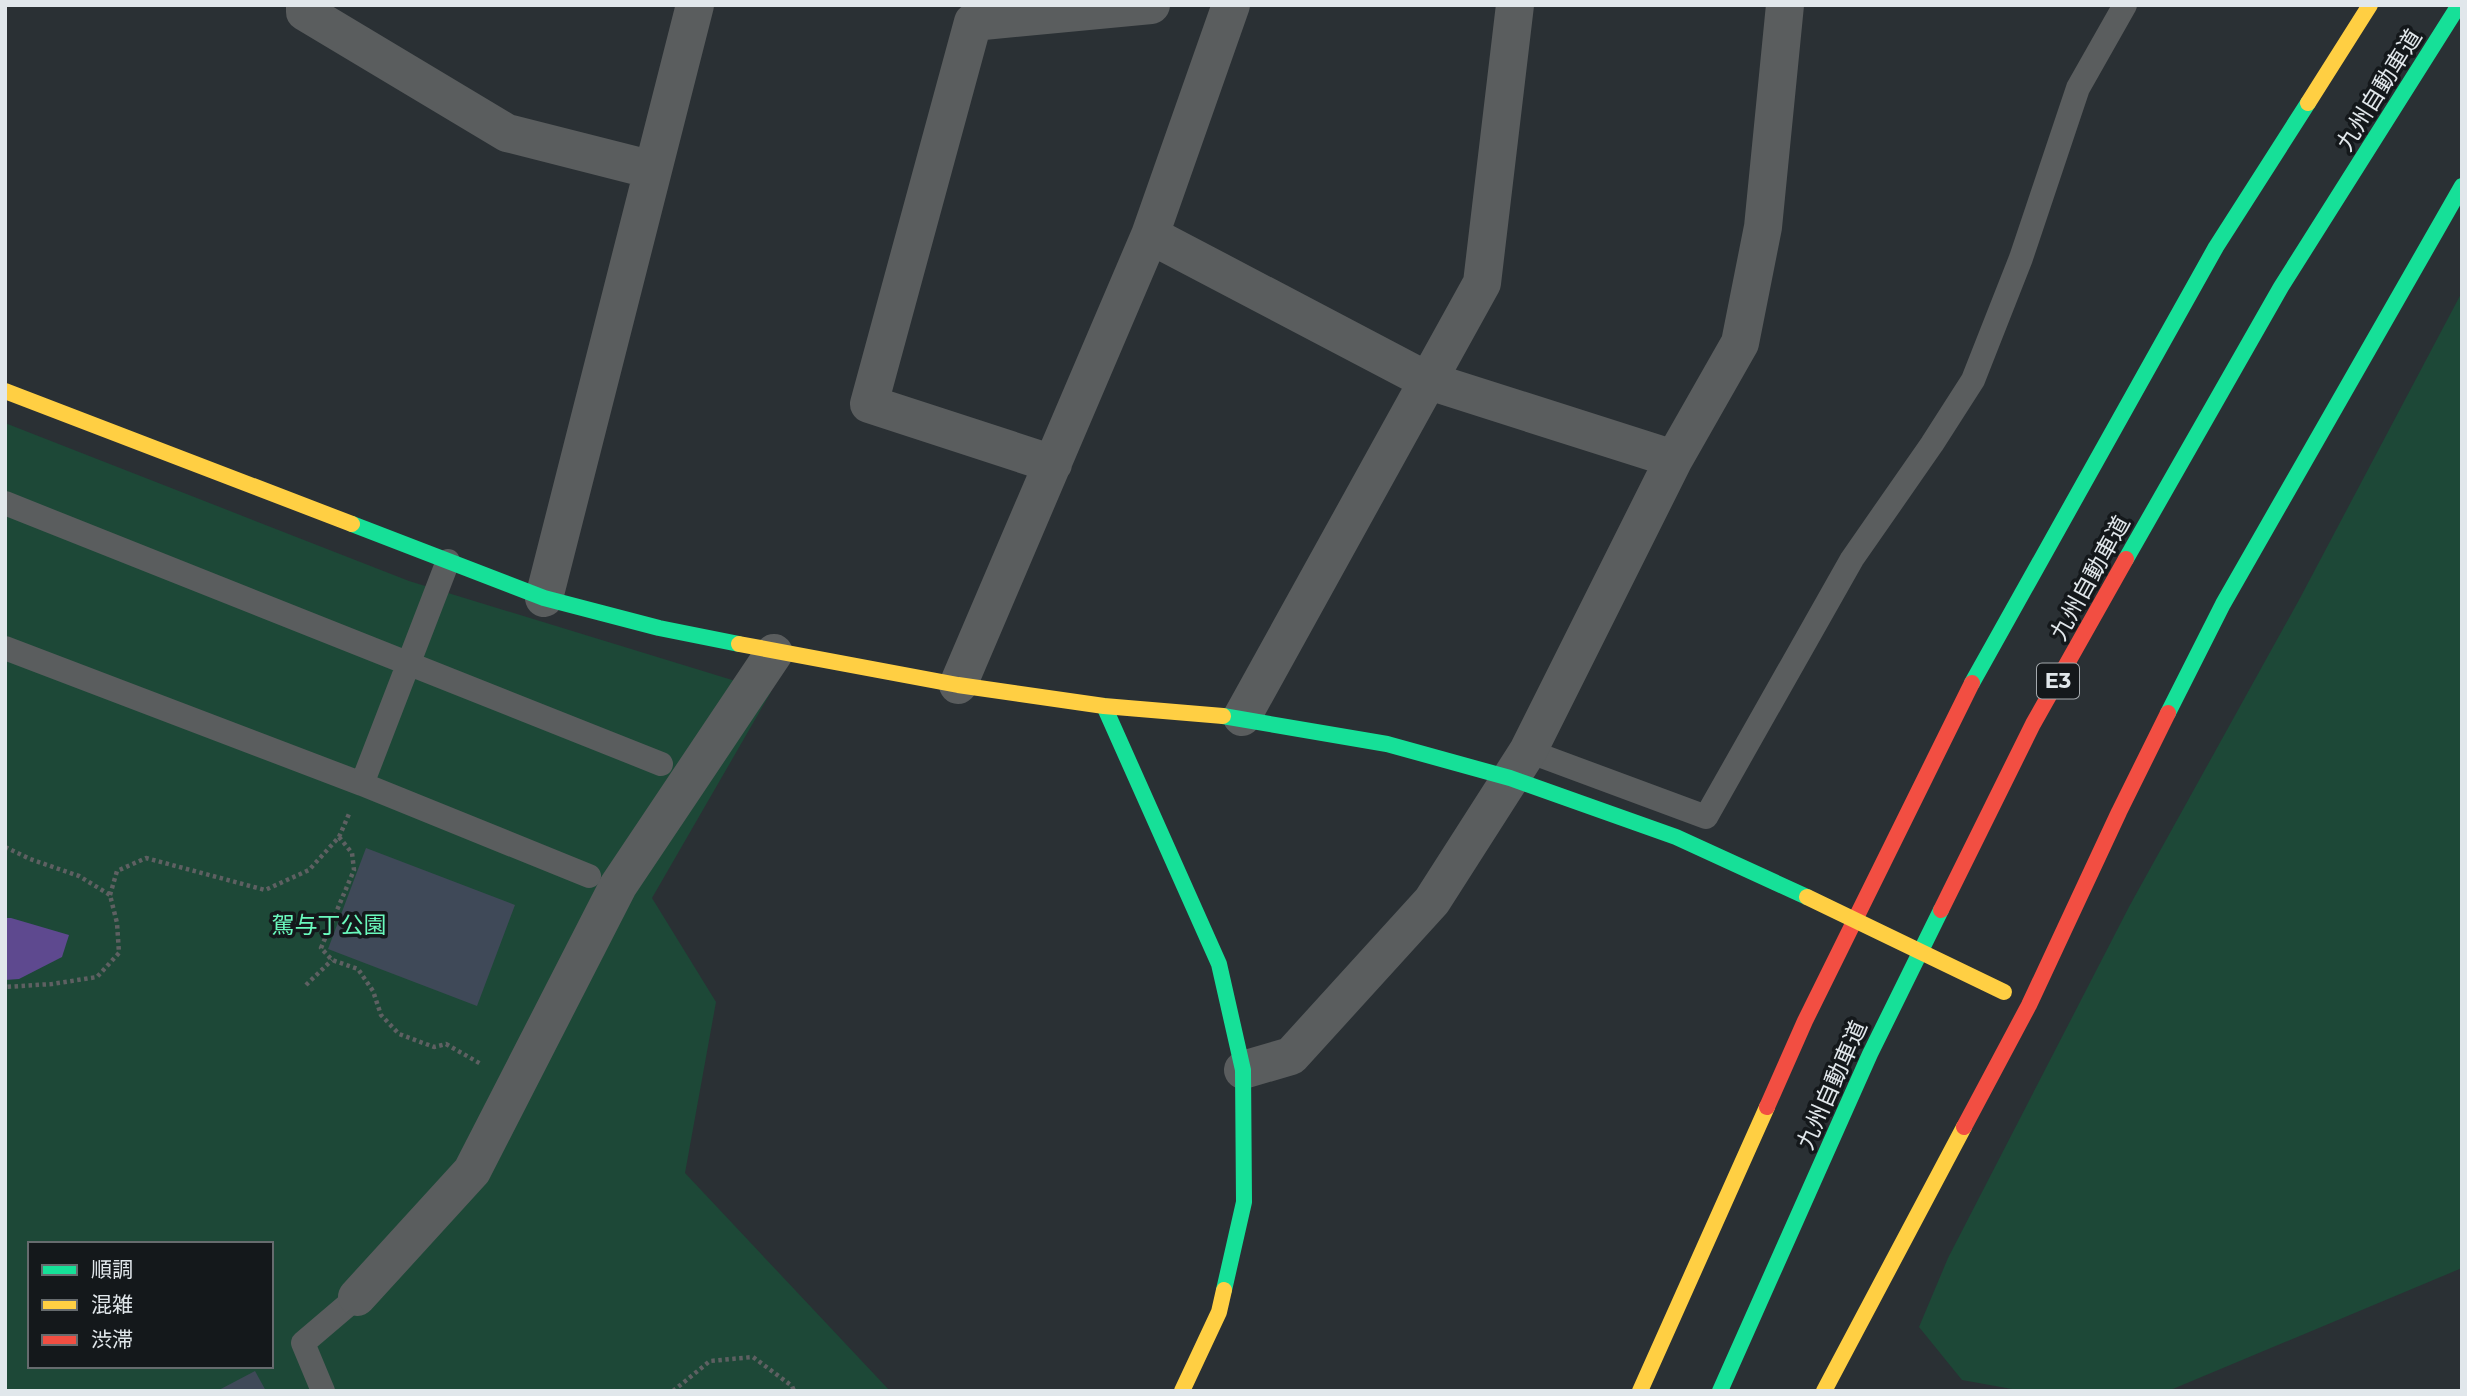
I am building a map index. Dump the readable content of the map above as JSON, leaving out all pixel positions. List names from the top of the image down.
{
  "streets": {
    "main road": ["九州自動車道", "E3"]
  },
  "parks": ["駕与丁公園"],
  "legend": ["順調", "混雑", "渋滞"]
}
